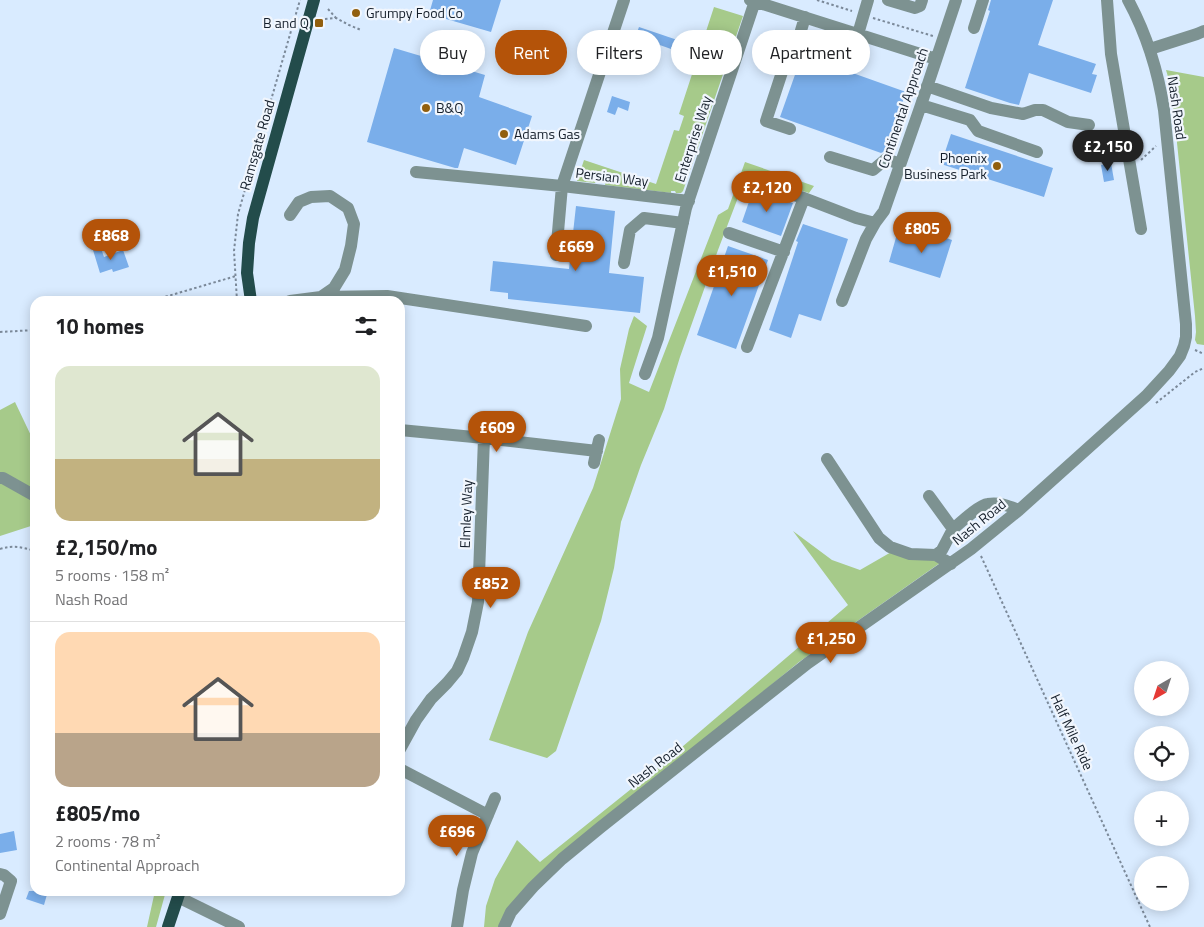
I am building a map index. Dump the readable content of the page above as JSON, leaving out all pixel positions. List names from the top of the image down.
{
  "streets": {
    "main road": ["Ramsgate Road"],
    "street": [
      "Continental Approach",
      "Nash Road",
      "Enterprise Way",
      "Persian Way",
      "Elmley Way"
    ],
    "path": ["Half Mile Ride"]
  },
  "crossings": [
    ["Nash Road", "Half Mile Ride"],
    ["Enterprise Way", "Persian Way"]
  ],
  "places": {
    "other": [
      "Grumpy Food Co",
      "B&Q",
      "Adams Gas",
      "Phoenix Business Park"
    ],
    "transit": ["B and Q"]
  },
  "north": "bottom left",
  "page": {
    "chip": [
      "Buy",
      "Rent",
      "Filters",
      "New",
      "Apartment"
    ],
    "price": [
      "£2,150",
      "£2,120",
      "£805",
      "£868",
      "£669",
      "£1,510",
      "£609",
      "£852",
      "£1,250",
      "£696"
    ],
    "heading": "10 homes",
    "list": [
      {
        "name": "£2,150/mo",
        "note": "5 rooms · 158 m² · Nash Road"
      },
      {
        "name": "£805/mo",
        "note": "2 rooms · 78 m² · Continental Approach"
      }
    ],
    "map_buttons": ["+", "−"]
  }
}
